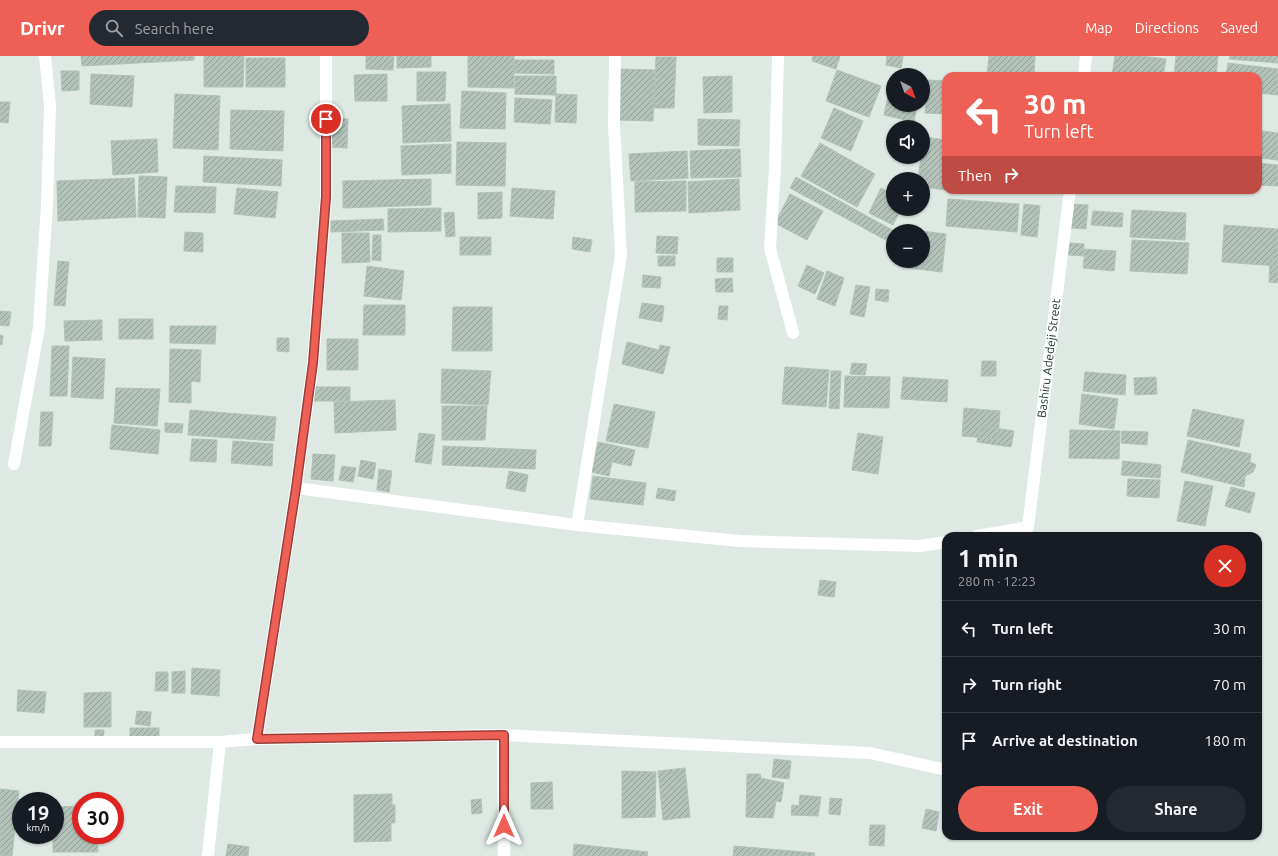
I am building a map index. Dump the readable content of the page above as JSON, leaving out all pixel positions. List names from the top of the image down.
{
  "streets": {
    "street": ["Bashiru Adedeji Street"]
  },
  "north": "bottom right",
  "page": {
    "header": "Drivr",
    "search": "Search here",
    "nav": ["Map", "Directions", "Saved"],
    "map_buttons": ["+", "−"],
    "turn": ["30 m", "Turn left"],
    "then": "Then",
    "heading": ["1 min", "280 m · 12:23"],
    "list": [
      {
        "name": "Turn left",
        "value": "30 m"
      },
      {
        "name": "Turn right",
        "value": "70 m"
      },
      {
        "name": "Arrive at destination",
        "value": "180 m"
      }
    ],
    "buttons": ["Exit", "Share"],
    "speed": "19 km/h",
    "limit": "30"
  }
}
